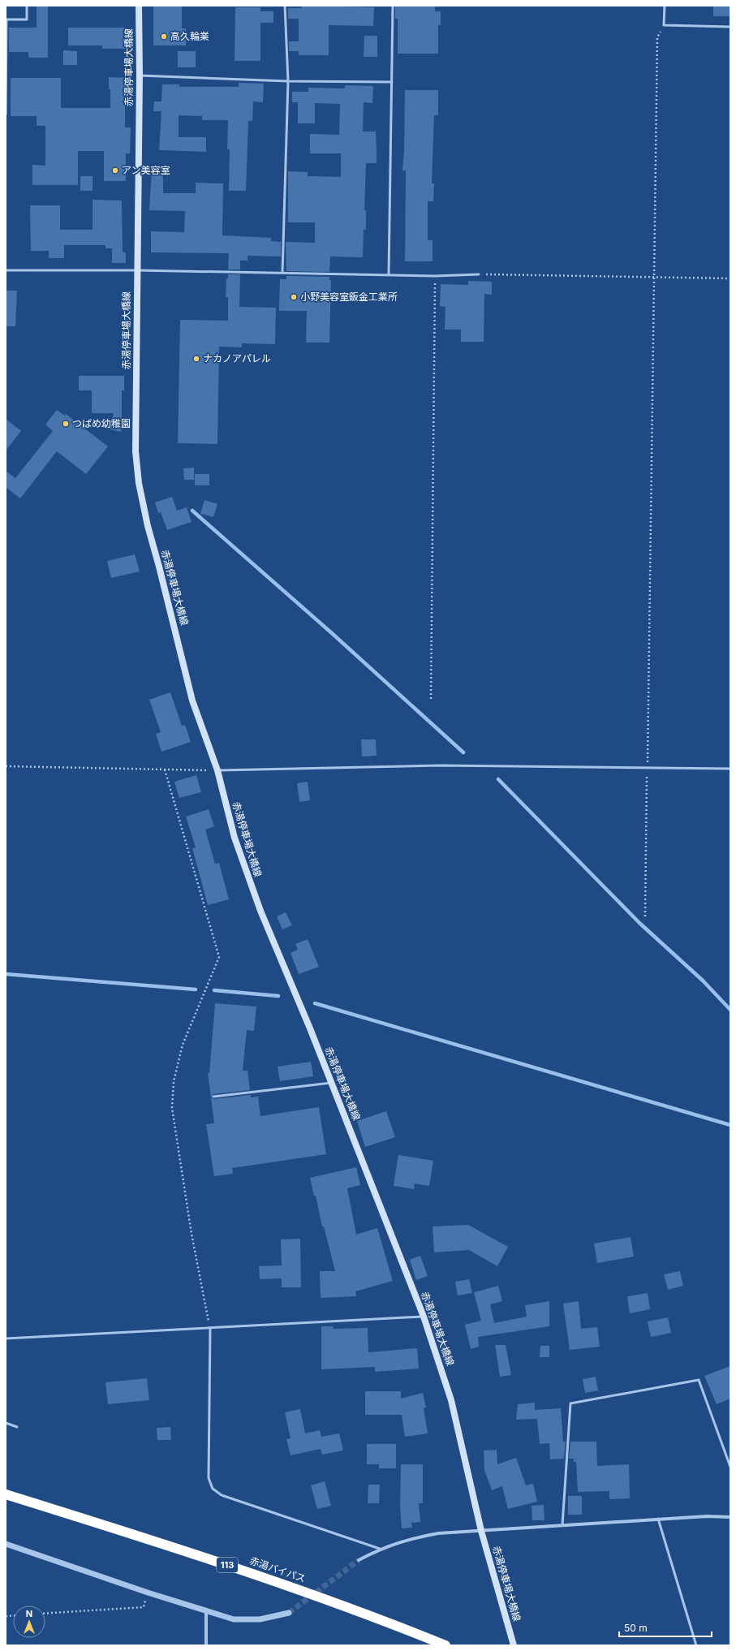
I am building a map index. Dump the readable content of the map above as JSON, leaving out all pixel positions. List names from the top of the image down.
{
  "streets": {
    "highway": ["113", "赤湯バイパス"],
    "main road": ["赤湯停車場大橋線"]
  },
  "places": [
    "高久輪業",
    "アン美容室",
    "小野美容室鈑金工業所",
    "ナカノアパレル",
    "つばめ幼稚園"
  ],
  "scale_bar": "50 m",
  "north": "top"
}
